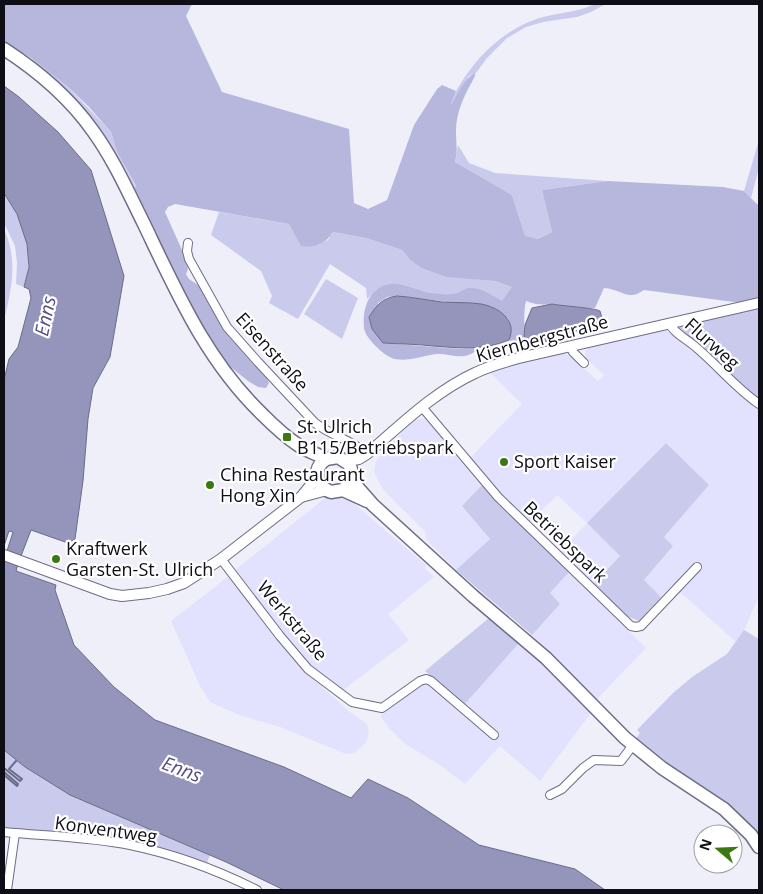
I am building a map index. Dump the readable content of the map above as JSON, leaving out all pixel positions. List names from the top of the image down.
{
  "streets": {
    "street": [
      "Kiernbergstraße",
      "Flurweg",
      "Eisenstraße",
      "Betriebspark",
      "Werkstraße",
      "Konventweg"
    ]
  },
  "crossings": [
    ["Kiernbergstraße", "Flurweg"],
    ["Kiernbergstraße", "Eisenstraße"],
    ["Kiernbergstraße", "Betriebspark"]
  ],
  "water": ["Enns"],
  "places": {
    "transit": ["St. Ulrich B115/Betriebspark"],
    "other": ["Sport Kaiser", "China Restaurant Hong Xin", "Kraftwerk Garsten-St. Ulrich"]
  },
  "north": "left"
}
